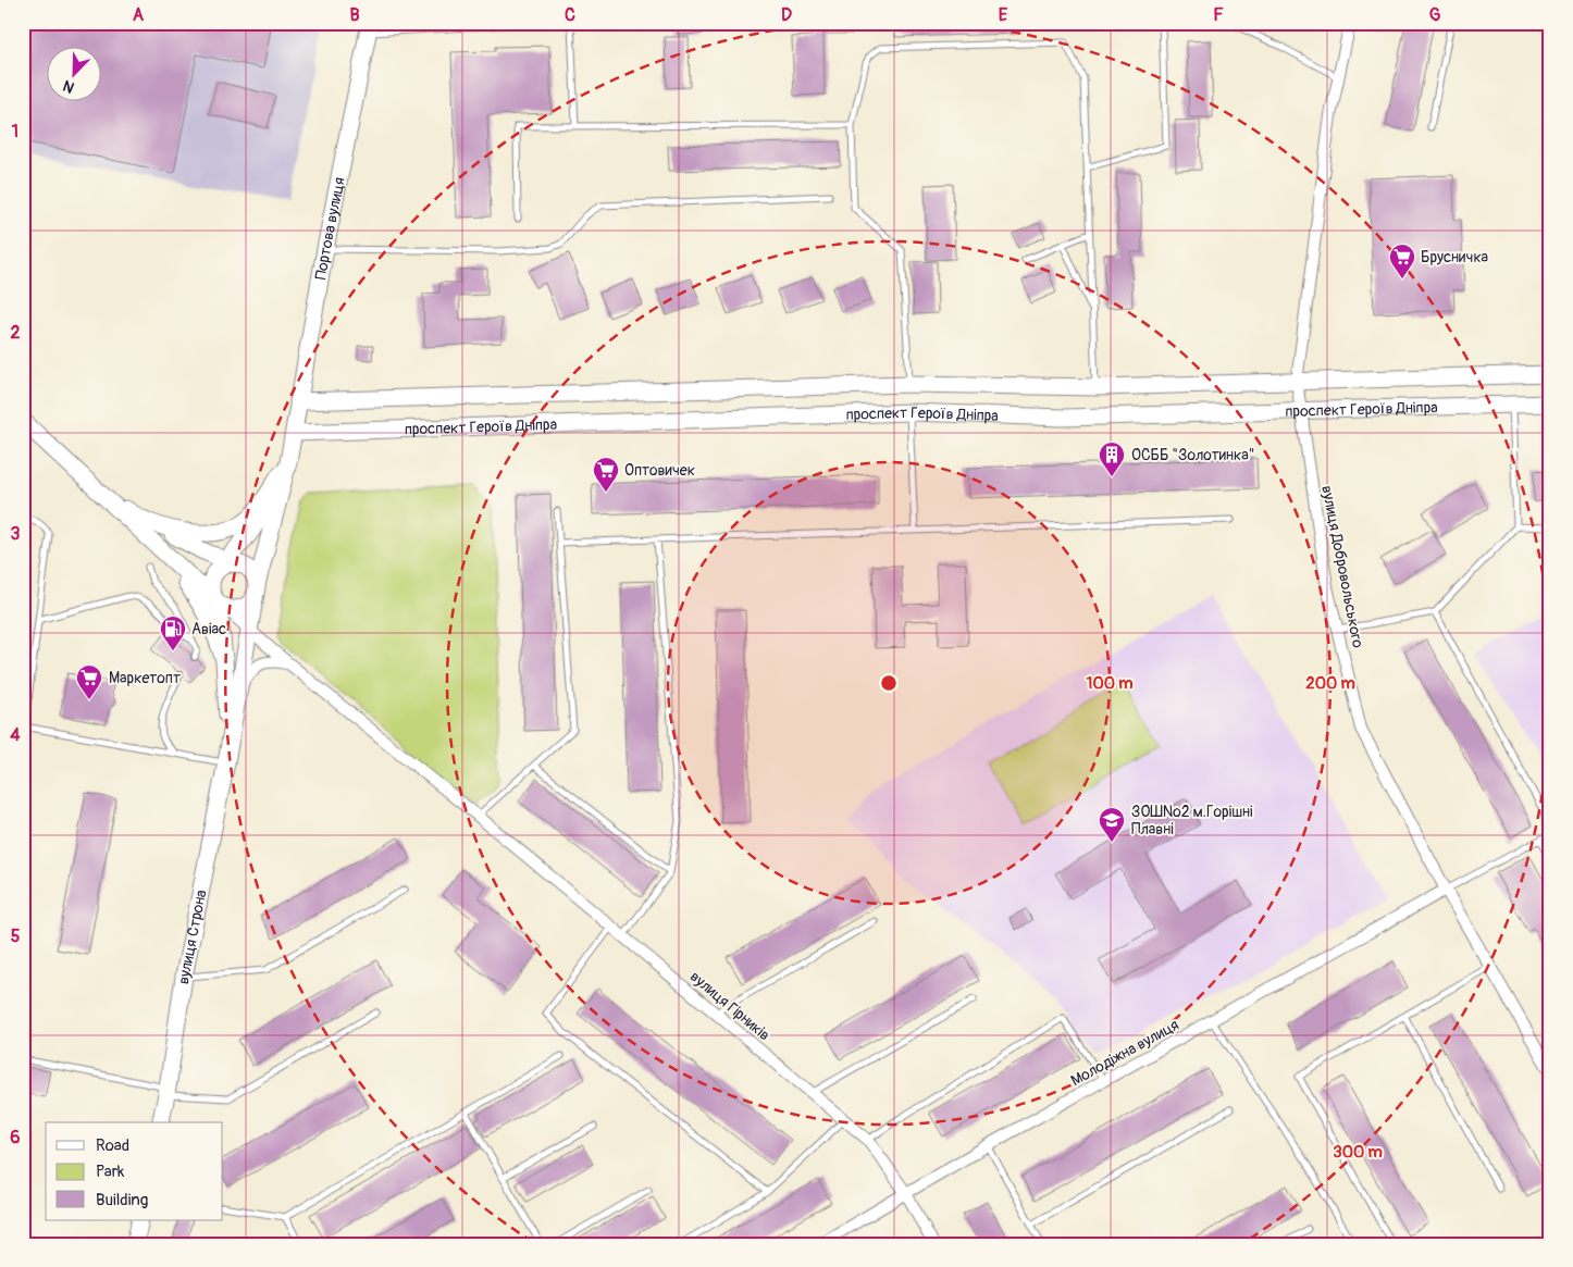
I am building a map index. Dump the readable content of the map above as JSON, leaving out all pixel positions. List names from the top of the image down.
{
  "streets": {
    "street": [
      "Портова вулиця",
      "проспект Героїв Дніпра",
      "вулиця Добровольського",
      "вулиця Строна",
      "вулиця Гірників",
      "Молодіжна вулиця"
    ]
  },
  "crossings": [
    ["Портова вулиця", "проспект Героїв Дніпра"],
    ["проспект Героїв Дніпра", "вулиця Добровольського"],
    ["вулиця Добровольського", "Молодіжна вулиця"],
    ["вулиця Гірників", "Молодіжна вулиця"]
  ],
  "places": {
    "supermarket": ["Брусничка", "Оптовичек", "Маркетопт"],
    "building": ["ОСББ \"Золотинка\""],
    "fuel station": ["Авіас"],
    "school or university": ["ЗОШ№2 м.Горішні Плавні"]
  },
  "legend": ["Road", "Park", "Building"],
  "north": "bottom left",
  "grid": {
    "columns": [
      "A",
      "B",
      "C",
      "D",
      "E",
      "F",
      "G"
    ],
    "rows": [
      "1",
      "2",
      "3",
      "4",
      "5",
      "6"
    ]
  },
  "rings": ["100 m", "200 m", "300 m"]
}
